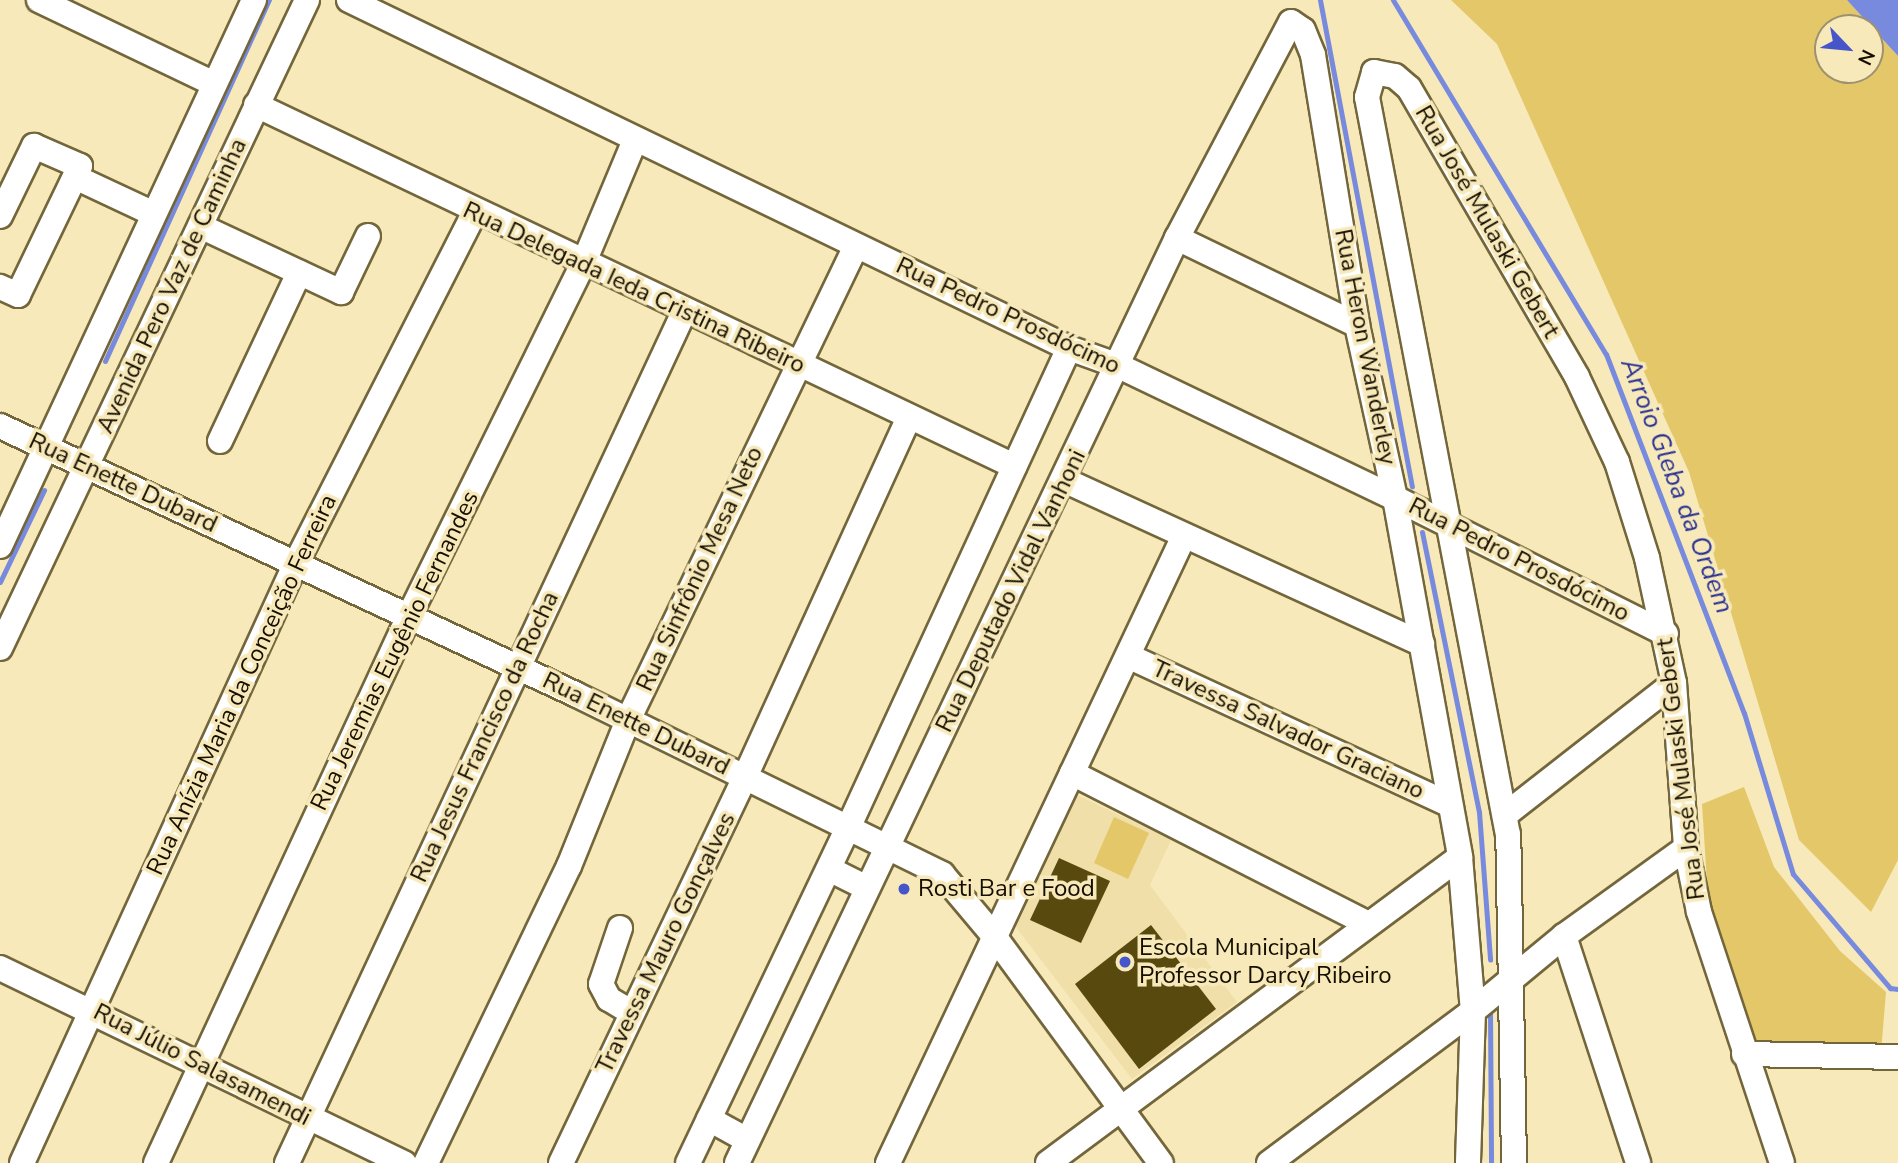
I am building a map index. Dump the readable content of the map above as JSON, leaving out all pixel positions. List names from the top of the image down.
{
  "streets": {
    "street": [
      "Rua José Mulaski Gebert",
      "Avenida Pero Vaz de Caminha",
      "Rua Delegada Ieda Cristina Ribeiro",
      "Rua Pedro Prosdócimo",
      "Rua Heron Wanderley",
      "Rua Enette Dubard",
      "Rua Sinfrônio Mesa Neto",
      "Rua Deputado Vidal Vanhoni",
      "Rua Jeremias Eugênio Fernandes",
      "Rua Anízia Maria da Conceição Ferreira",
      "Travessa Salvador Graciano",
      "Rua Jesus Francisco da Rocha",
      "Travessa Mauro Gonçalves",
      "Rua Júlio Salasamendi"
    ]
  },
  "crossings": [
    ["Rua José Mulaski Gebert", "Rua Pedro Prosdócimo"],
    ["Rua José Mulaski Gebert", "Rua Heron Wanderley"],
    ["Avenida Pero Vaz de Caminha", "Rua Delegada Ieda Cristina Ribeiro"],
    ["Avenida Pero Vaz de Caminha", "Rua Enette Dubard"],
    ["Rua Delegada Ieda Cristina Ribeiro", "Rua Sinfrônio Mesa Neto"],
    ["Rua Delegada Ieda Cristina Ribeiro", "Rua Deputado Vidal Vanhoni"],
    ["Rua Delegada Ieda Cristina Ribeiro", "Rua Jeremias Eugênio Fernandes"],
    ["Rua Delegada Ieda Cristina Ribeiro", "Rua Anízia Maria da Conceição Ferreira"],
    ["Rua Delegada Ieda Cristina Ribeiro", "Rua Jesus Francisco da Rocha"],
    ["Rua Delegada Ieda Cristina Ribeiro", "Travessa Mauro Gonçalves"],
    ["Rua Pedro Prosdócimo", "Rua Heron Wanderley"],
    ["Rua Pedro Prosdócimo", "Rua Sinfrônio Mesa Neto"],
    ["Rua Pedro Prosdócimo", "Rua Deputado Vidal Vanhoni"],
    ["Rua Pedro Prosdócimo", "Rua Jeremias Eugênio Fernandes"],
    ["Rua Heron Wanderley", "Rua Deputado Vidal Vanhoni"],
    ["Rua Heron Wanderley", "Travessa Salvador Graciano"],
    ["Rua Enette Dubard", "Rua Sinfrônio Mesa Neto"],
    ["Rua Enette Dubard", "Rua Deputado Vidal Vanhoni"],
    ["Rua Enette Dubard", "Rua Jeremias Eugênio Fernandes"],
    ["Rua Enette Dubard", "Rua Anízia Maria da Conceição Ferreira"],
    ["Rua Enette Dubard", "Rua Jesus Francisco da Rocha"],
    ["Rua Enette Dubard", "Travessa Mauro Gonçalves"],
    ["Rua Jeremias Eugênio Fernandes", "Rua Júlio Salasamendi"],
    ["Rua Anízia Maria da Conceição Ferreira", "Rua Júlio Salasamendi"],
    ["Rua Jesus Francisco da Rocha", "Rua Júlio Salasamendi"]
  ],
  "water": ["Arroio Gleba da Ordem"],
  "places": ["Rosti Bar e Food", "Escola Municipal Professor Darcy Ribeiro"],
  "north": "bottom right"
}
